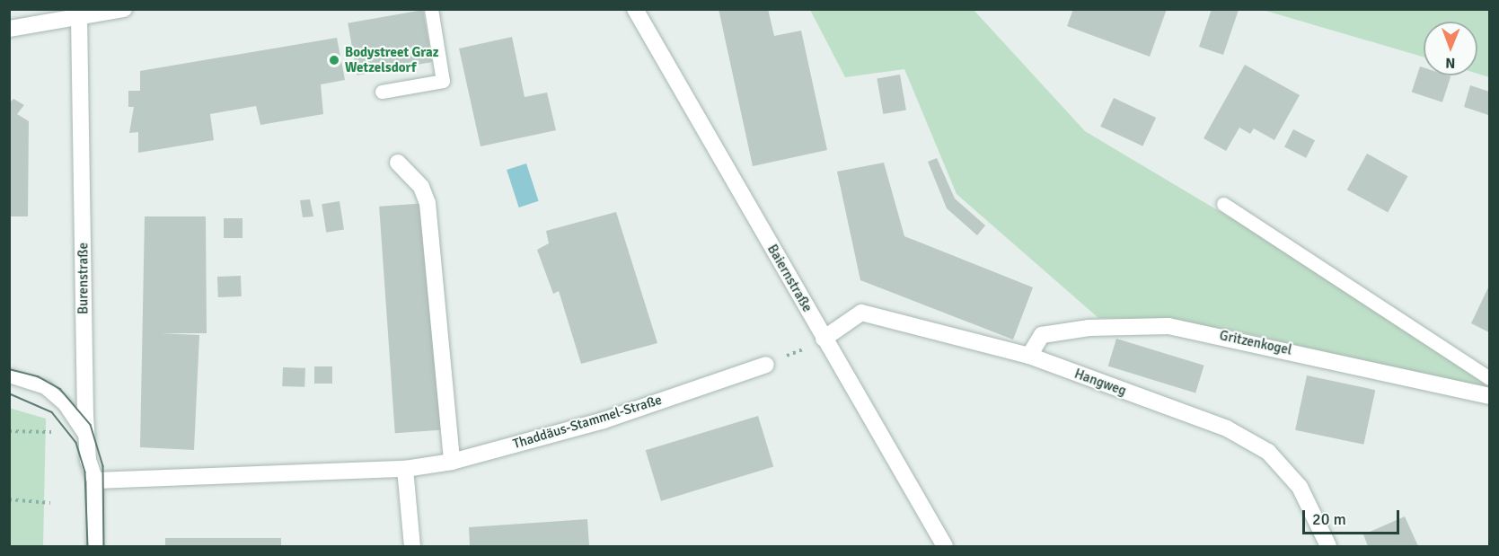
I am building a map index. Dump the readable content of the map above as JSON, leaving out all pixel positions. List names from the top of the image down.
{
  "streets": {
    "street": [
      "Burenstraße",
      "Baiernstraße",
      "Gritzenkogel",
      "Hangweg",
      "Thaddäus-Stammel-Straße"
    ]
  },
  "crossings": [
    ["Burenstraße", "Thaddäus-Stammel-Straße"],
    ["Baiernstraße", "Hangweg"],
    ["Gritzenkogel", "Hangweg"]
  ],
  "places": ["Bodystreet Graz Wetzelsdorf"],
  "scale_bar": "20 m",
  "north": "bottom"
}
